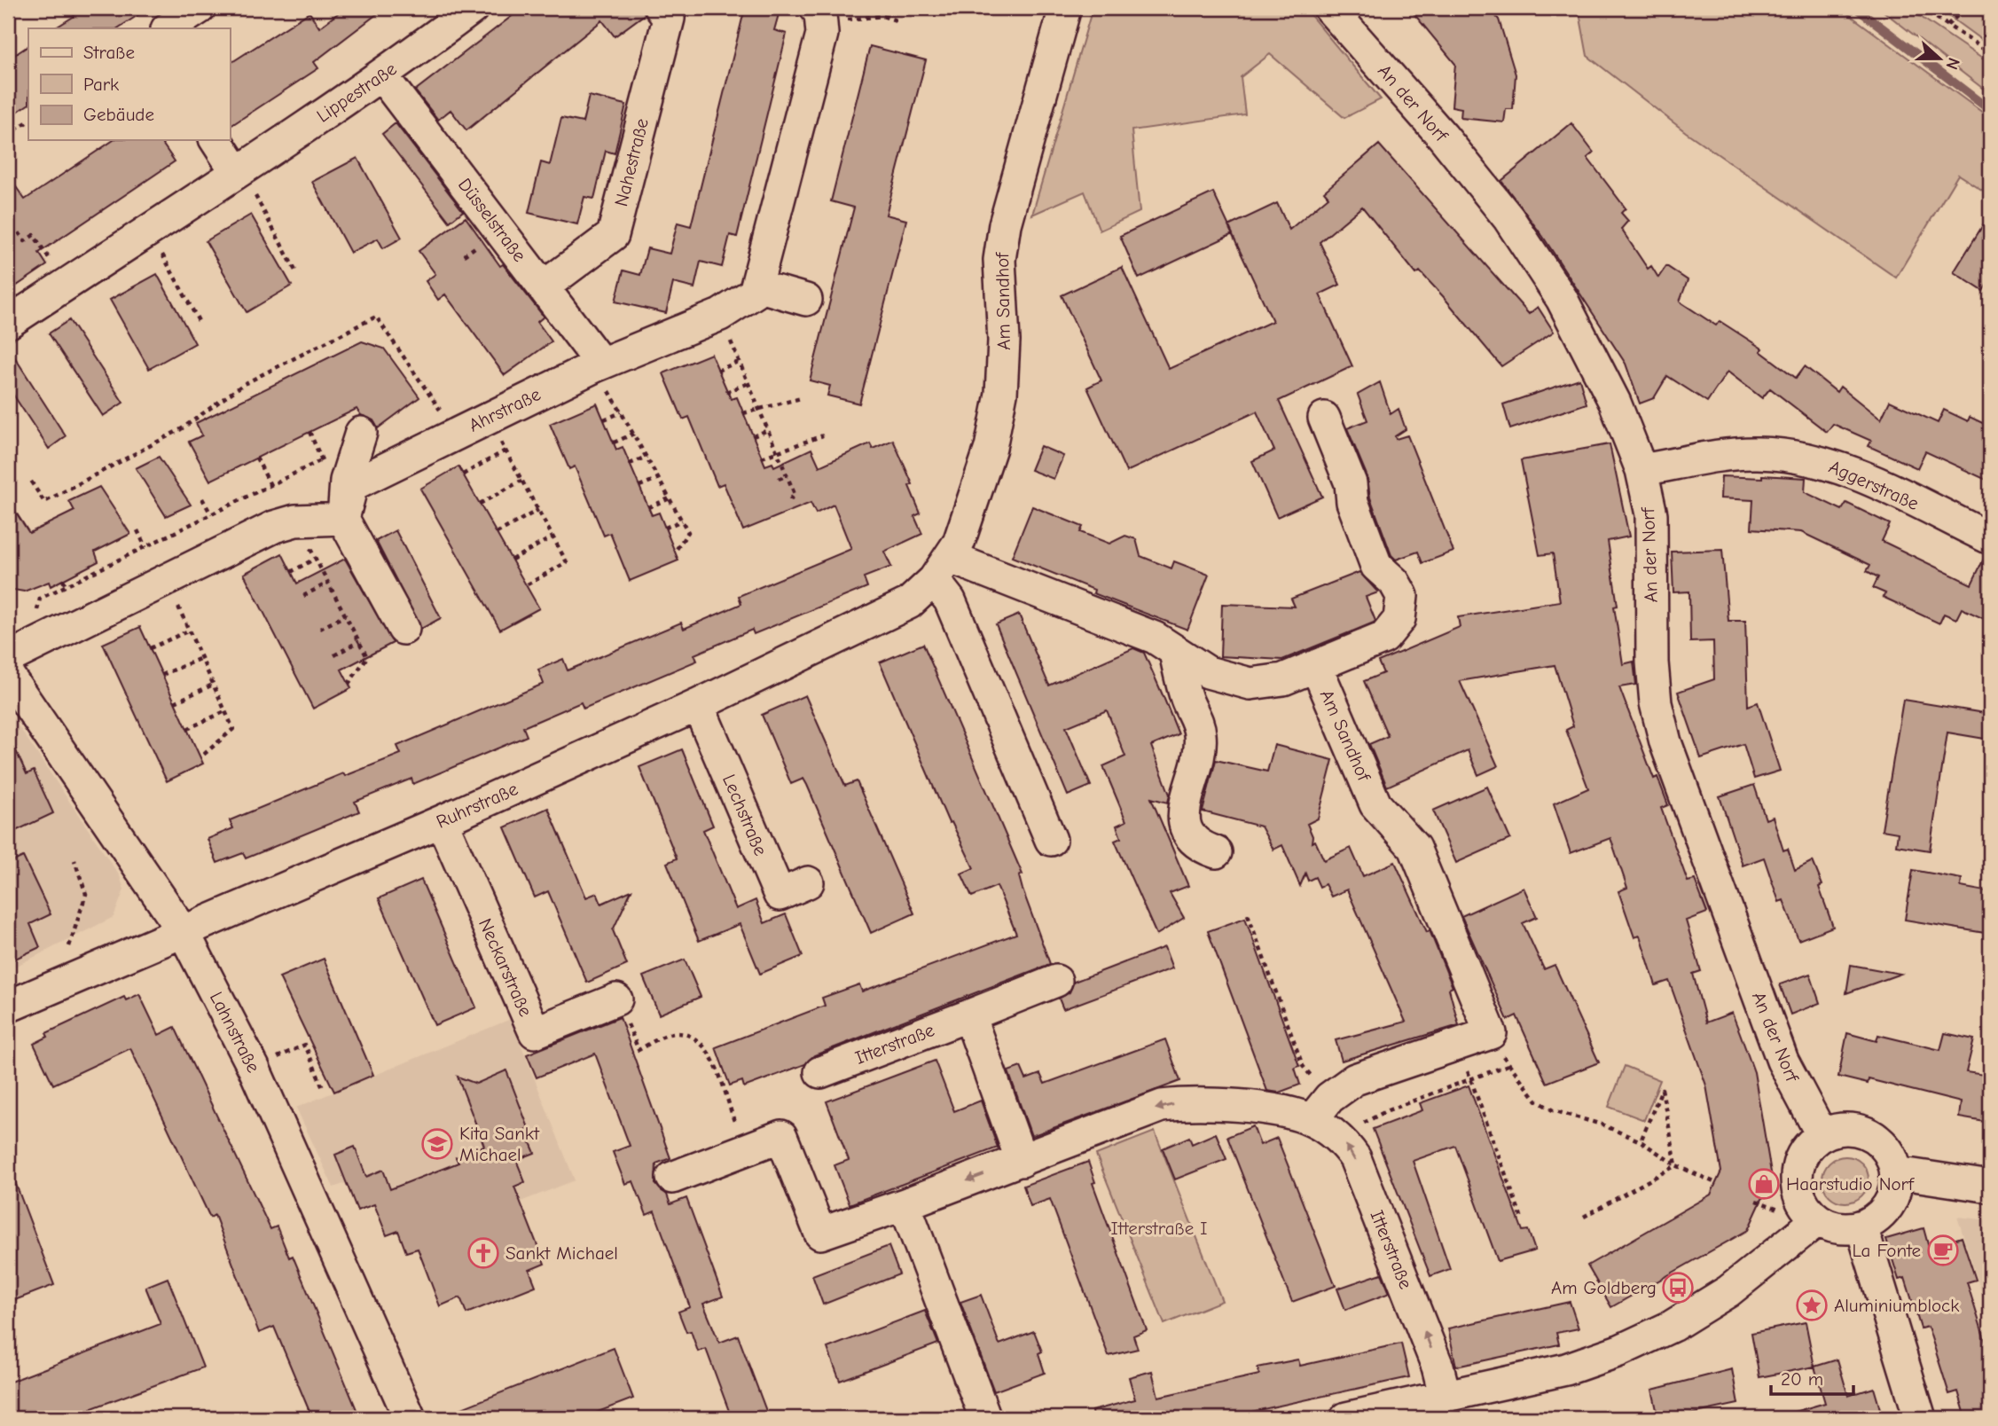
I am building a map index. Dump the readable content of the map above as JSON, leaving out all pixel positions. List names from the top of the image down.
{
  "streets": {
    "street": [
      "Lippestraße",
      "An der Norf",
      "Nahestraße",
      "Düsselstraße",
      "Am Sandhof",
      "Ahrstraße",
      "Aggerstraße",
      "Ruhrstraße",
      "Lechstraße",
      "Neckarstraße",
      "Lahnstraße",
      "Itterstraße"
    ]
  },
  "crossings": [
    ["Lippestraße", "Düsselstraße"],
    ["An der Norf", "Aggerstraße"],
    ["Nahestraße", "Düsselstraße"],
    ["Düsselstraße", "Ahrstraße"],
    ["Am Sandhof", "Ruhrstraße"],
    ["Ruhrstraße", "Lechstraße"],
    ["Ruhrstraße", "Neckarstraße"],
    ["Ruhrstraße", "Lahnstraße"]
  ],
  "parks": ["Itterstraße I"],
  "places": {
    "school or university": ["Kita Sankt Michael"],
    "shop": ["Haarstudio Norf"],
    "cafe": ["La Fonte"],
    "church": ["Sankt Michael"],
    "bus stop": ["Am Goldberg"],
    "place": ["Aluminiumblock"]
  },
  "legend": ["Straße", "Park", "Gebäude"],
  "scale_bar": "20 m",
  "north": "right"
}
